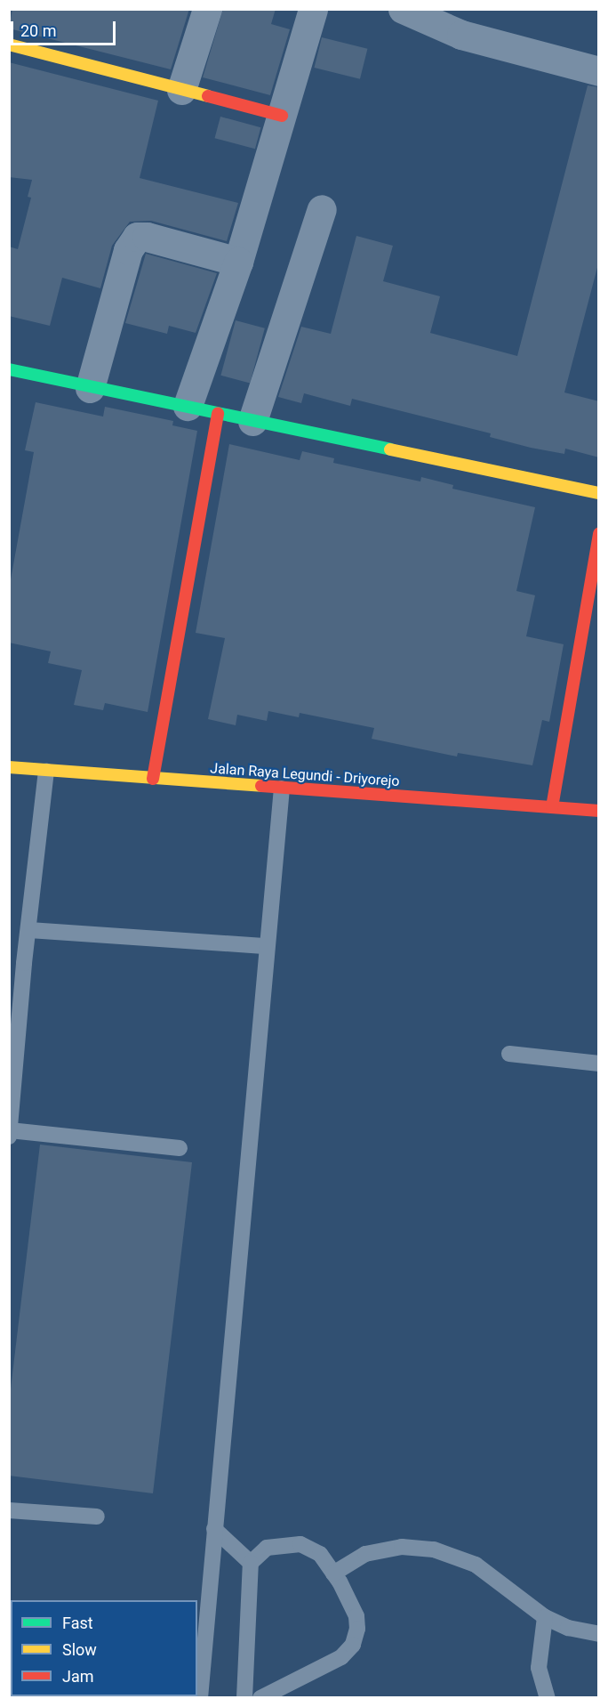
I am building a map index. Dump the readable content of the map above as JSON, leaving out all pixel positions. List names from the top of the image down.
{
  "streets": {
    "street": ["Jalan Raya Legundi - Driyorejo"]
  },
  "legend": ["Fast", "Slow", "Jam"],
  "scale_bar": "20 m"
}
